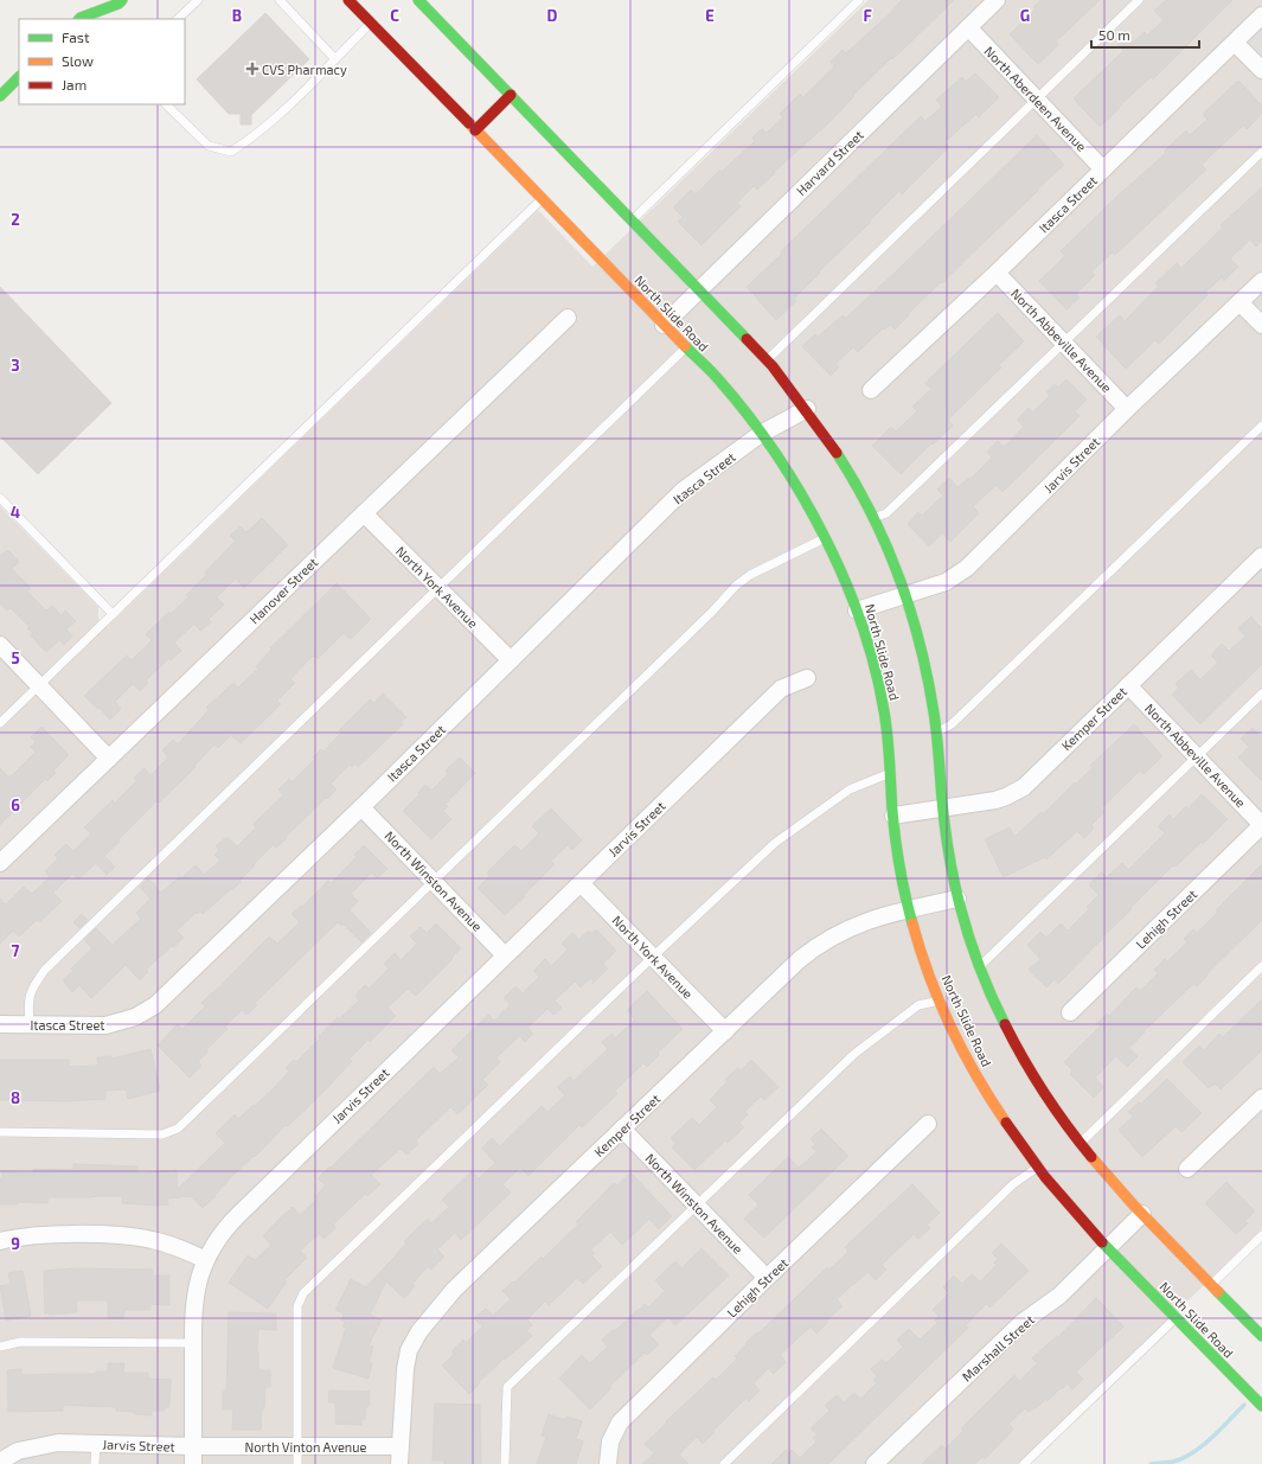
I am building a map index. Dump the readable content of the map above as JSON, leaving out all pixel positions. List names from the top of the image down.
{
  "streets": {
    "main road": ["North Slide Road"],
    "street": [
      "North Aberdeen Avenue",
      "Harvard Street",
      "Itasca Street",
      "North Abbeville Avenue",
      "Jarvis Street",
      "North York Avenue",
      "Hanover Street",
      "Kemper Street",
      "North Winston Avenue",
      "Lehigh Street",
      "Marshall Street",
      "North Vinton Avenue"
    ]
  },
  "crossings": [
    ["North Aberdeen Avenue", "Harvard Street"],
    ["North Aberdeen Avenue", "Itasca Street"],
    ["Harvard Street", "North Slide Road"],
    ["Itasca Street", "North Slide Road"],
    ["Itasca Street", "North Abbeville Avenue"],
    ["Itasca Street", "North York Avenue"],
    ["Itasca Street", "North Winston Avenue"],
    ["North Slide Road", "Jarvis Street"],
    ["North Slide Road", "Kemper Street"],
    ["North Slide Road", "Marshall Street"],
    ["North Abbeville Avenue", "Jarvis Street"],
    ["North Abbeville Avenue", "Kemper Street"],
    ["North Abbeville Avenue", "Lehigh Street"],
    ["Jarvis Street", "North York Avenue"],
    ["Jarvis Street", "North Winston Avenue"],
    ["Jarvis Street", "North Vinton Avenue"],
    ["North York Avenue", "Hanover Street"],
    ["North York Avenue", "Kemper Street"],
    ["Kemper Street", "North Winston Avenue"],
    ["Kemper Street", "North Vinton Avenue"],
    ["North Winston Avenue", "Lehigh Street"]
  ],
  "places": {
    "health": ["CVS Pharmacy"]
  },
  "legend": ["Fast", "Slow", "Jam"],
  "scale_bar": "50 m",
  "grid": {
    "columns": [
      "B",
      "C",
      "D",
      "E",
      "F",
      "G"
    ],
    "rows": [
      "2",
      "3",
      "4",
      "5",
      "6",
      "7",
      "8",
      "9"
    ]
  }
}
